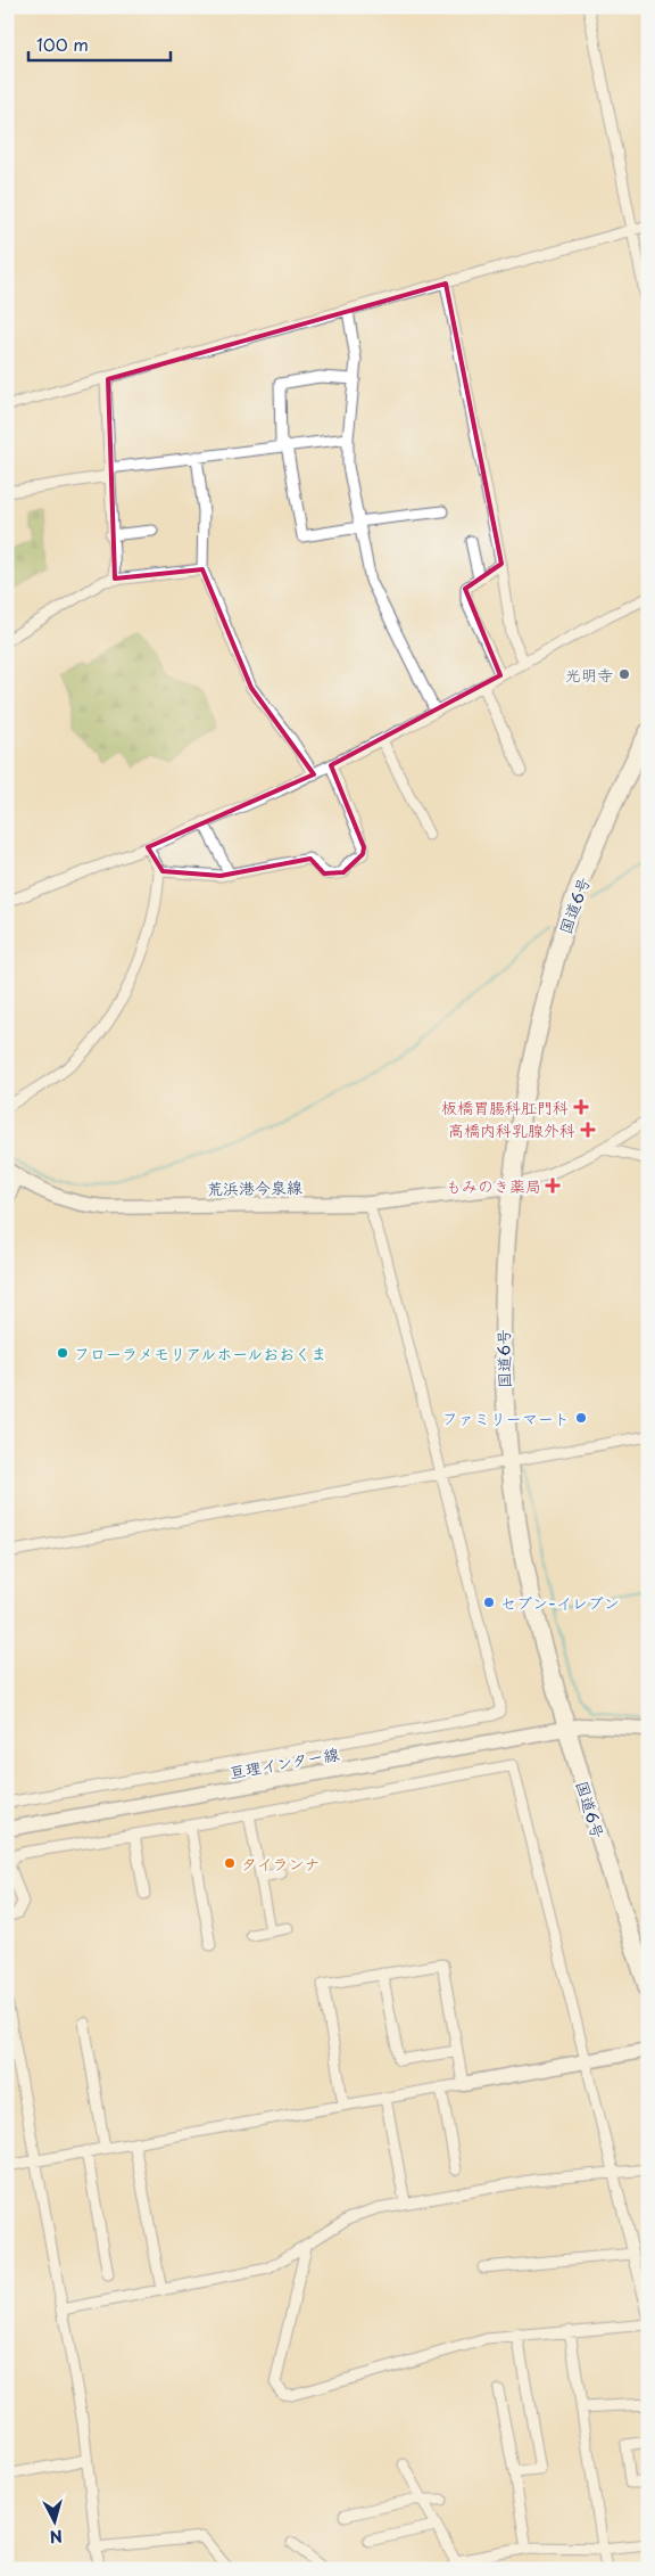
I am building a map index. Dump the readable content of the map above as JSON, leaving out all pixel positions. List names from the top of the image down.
{
  "streets": {
    "highway": ["国道6号"],
    "main road": ["荒浜港今泉線", "亘理インター線"]
  },
  "crossings": [
    ["国道6号", "荒浜港今泉線"],
    ["国道6号", "亘理インター線"]
  ],
  "places": {
    "other": [
      "光明寺",
      "フローラメモリアルホールおおくま",
      "ファミリーマート",
      "セブン-イレブン",
      "タイランナ"
    ],
    "health": ["板橋胃腸科肛門科", "高橋内科乳腺外科", "もみのき薬局"]
  },
  "scale_bar": "100 m",
  "north": "bottom"
}
